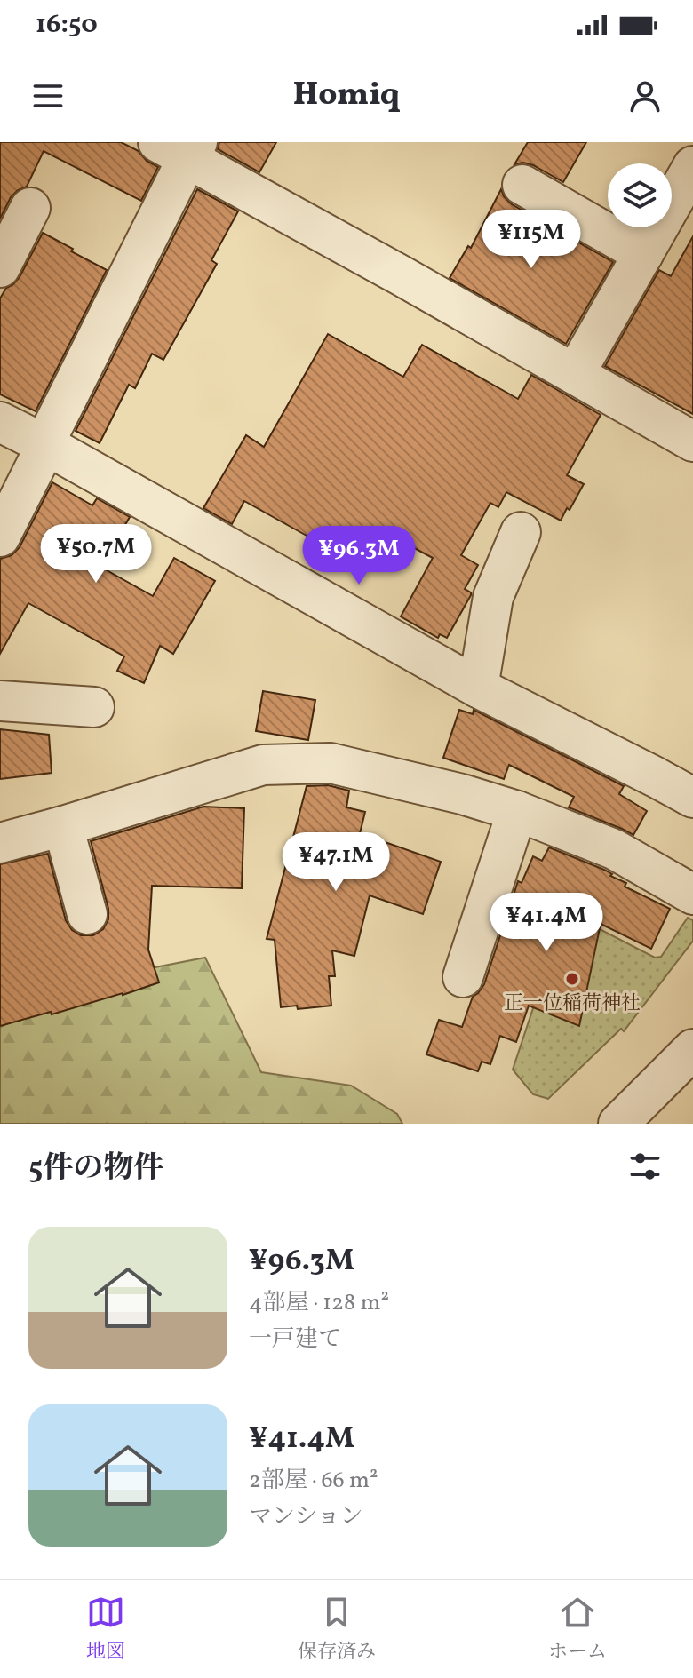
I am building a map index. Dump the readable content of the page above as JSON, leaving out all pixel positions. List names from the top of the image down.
{
  "places": ["正一位稲荷神社"],
  "page": {
    "status": "16:50",
    "header": "Homiq",
    "price": [
      "¥115M",
      "¥50.7M",
      "¥96.3M",
      "¥47.1M",
      "¥41.4M"
    ],
    "heading": "5件の物件",
    "list": [
      {
        "name": "¥96.3M",
        "note": "4部屋 · 128 m² · 一戸建て"
      },
      {
        "name": "¥41.4M",
        "note": "2部屋 · 66 m² · マンション"
      }
    ],
    "tabs": ["地図", "保存済み", "ホーム"]
  }
}
